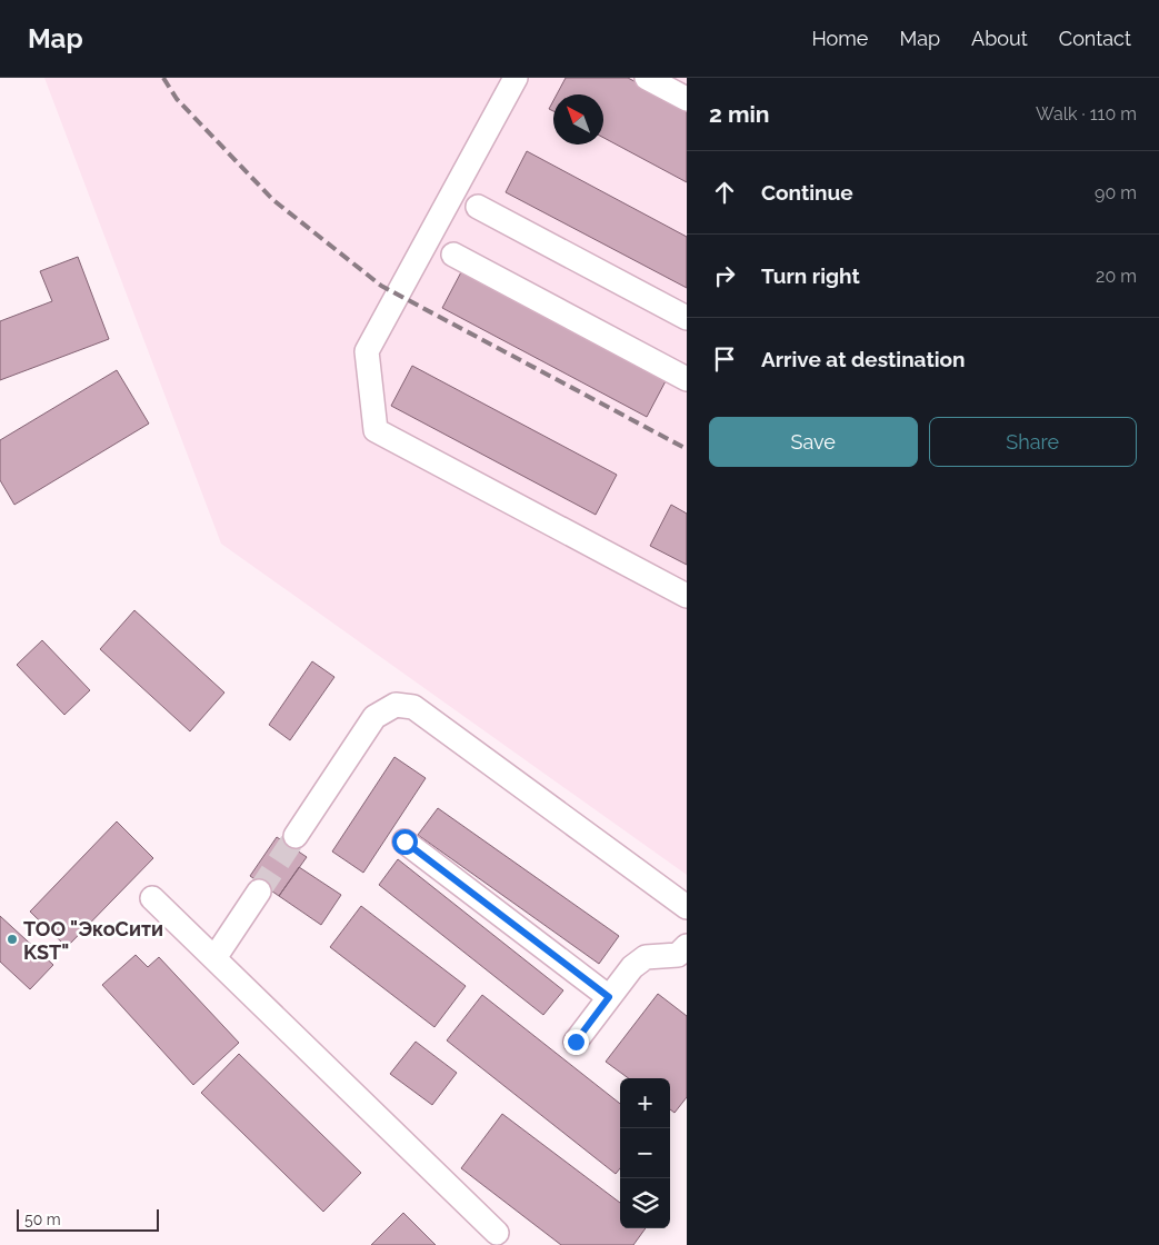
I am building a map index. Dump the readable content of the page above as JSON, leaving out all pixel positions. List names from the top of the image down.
{
  "places": ["ТОО \"ЭкоСити KST\""],
  "scale_bar": "50 m",
  "north": "top left",
  "page": {
    "header": "Map",
    "nav": [
      "Home",
      "Map",
      "About",
      "Contact"
    ],
    "heading": ["2 min", "Walk · 110 m"],
    "list": [
      ["Continue", "90 m"],
      ["Turn right", "20 m"],
      "Arrive at destination"
    ],
    "buttons": ["Save", "Share"],
    "map_buttons": ["+", "−"],
    "scale": "50 m"
  }
}
